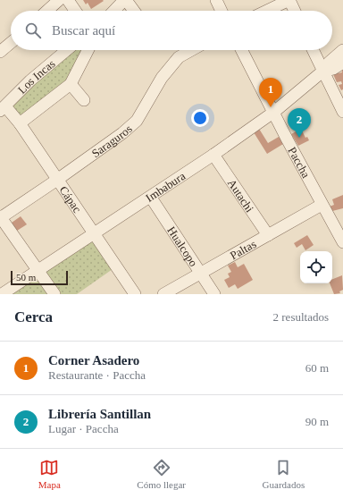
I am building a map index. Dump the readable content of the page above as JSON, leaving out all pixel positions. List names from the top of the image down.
{
  "streets": {
    "street": [
      "Los Incas",
      "Saraguros",
      "Paccha",
      "Imbabura",
      "Autachi",
      "Cápac",
      "Hualcopo",
      "Paltas"
    ]
  },
  "crossings": [
    ["Los Incas", "Cápac"],
    ["Saraguros", "Cápac"],
    ["Paccha", "Imbabura"],
    ["Paccha", "Paltas"],
    ["Imbabura", "Autachi"],
    ["Imbabura", "Cápac"],
    ["Imbabura", "Hualcopo"],
    ["Autachi", "Paltas"],
    ["Hualcopo", "Paltas"]
  ],
  "scale_bar": "50 m",
  "page": {
    "search": "Buscar aquí",
    "pins": ["1", "2"],
    "scale": "50 m",
    "heading": ["Cerca", "2 resultados"],
    "list": [
      {
        "mark": "1",
        "name": "Corner Asadero",
        "note": "Restaurante · Paccha",
        "value": "60 m"
      },
      {
        "mark": "2",
        "name": "Librería Santillan",
        "note": "Lugar · Paccha",
        "value": "90 m"
      }
    ],
    "nav": ["Mapa", "Cómo llegar", "Guardados"]
  }
}
